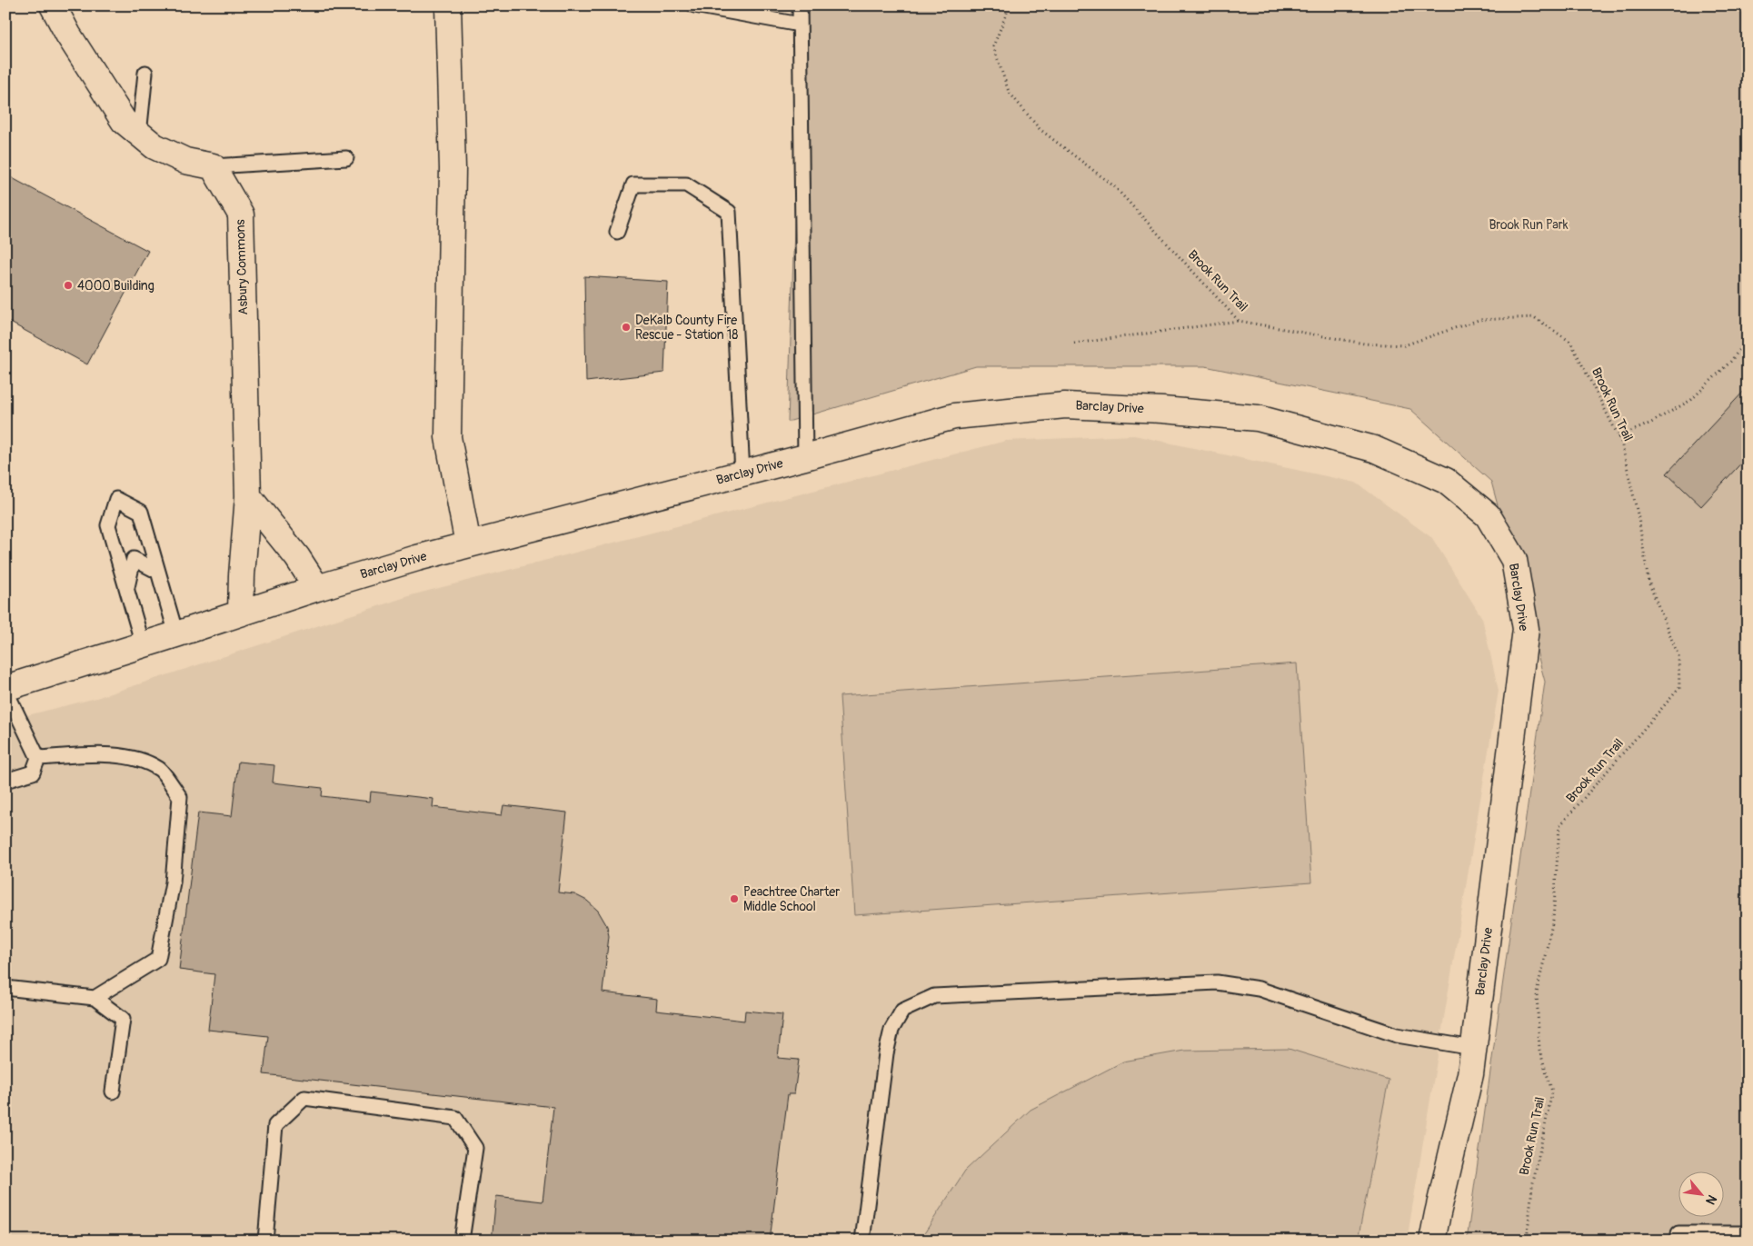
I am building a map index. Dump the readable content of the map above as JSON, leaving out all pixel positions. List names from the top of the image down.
{
  "streets": {
    "street": ["Asbury Commons", "Barclay Drive"],
    "path": ["Brook Run Trail"]
  },
  "crossings": [
    ["Asbury Commons", "Barclay Drive"]
  ],
  "parks": ["Brook Run Park"],
  "places": ["4000 Building", "DeKalb County Fire Rescue - Station 18", "Peachtree Charter Middle School"],
  "north": "bottom right"
}
